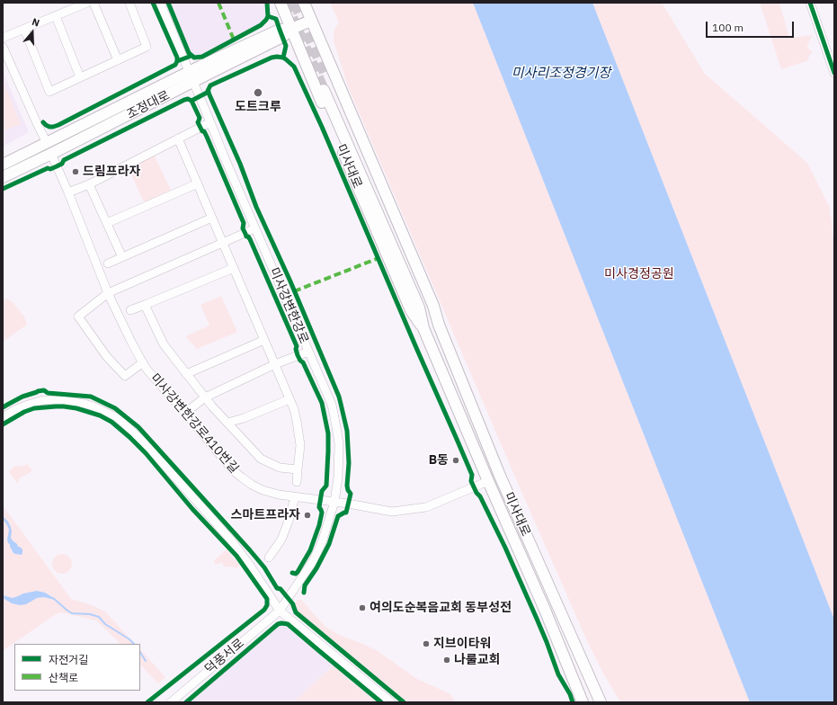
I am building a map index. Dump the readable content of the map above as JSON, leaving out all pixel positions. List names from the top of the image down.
{
  "streets": {
    "main road": ["조정대로", "미사대로"],
    "street": ["미사강변한강로", "미사강변한강로410번길", "덕풍서로"]
  },
  "crossings": [
    ["조정대로", "미사대로"],
    ["조정대로", "미사강변한강로"],
    ["조정대로", "미사강변한강로410번길"],
    ["미사대로", "미사강변한강로410번길"],
    ["미사강변한강로", "미사강변한강로410번길"],
    ["미사강변한강로", "덕풍서로"]
  ],
  "water": ["미사리조정경기장"],
  "parks": ["미사경정공원"],
  "places": [
    "도트크루",
    "드림프라자",
    "B동",
    "스마트프라자",
    "여의도순복음교회 동부성전",
    "지브이타워",
    "나룰교회"
  ],
  "legend": ["자전거길", "산책로"],
  "scale_bar": "100 m",
  "north": "top"
}
